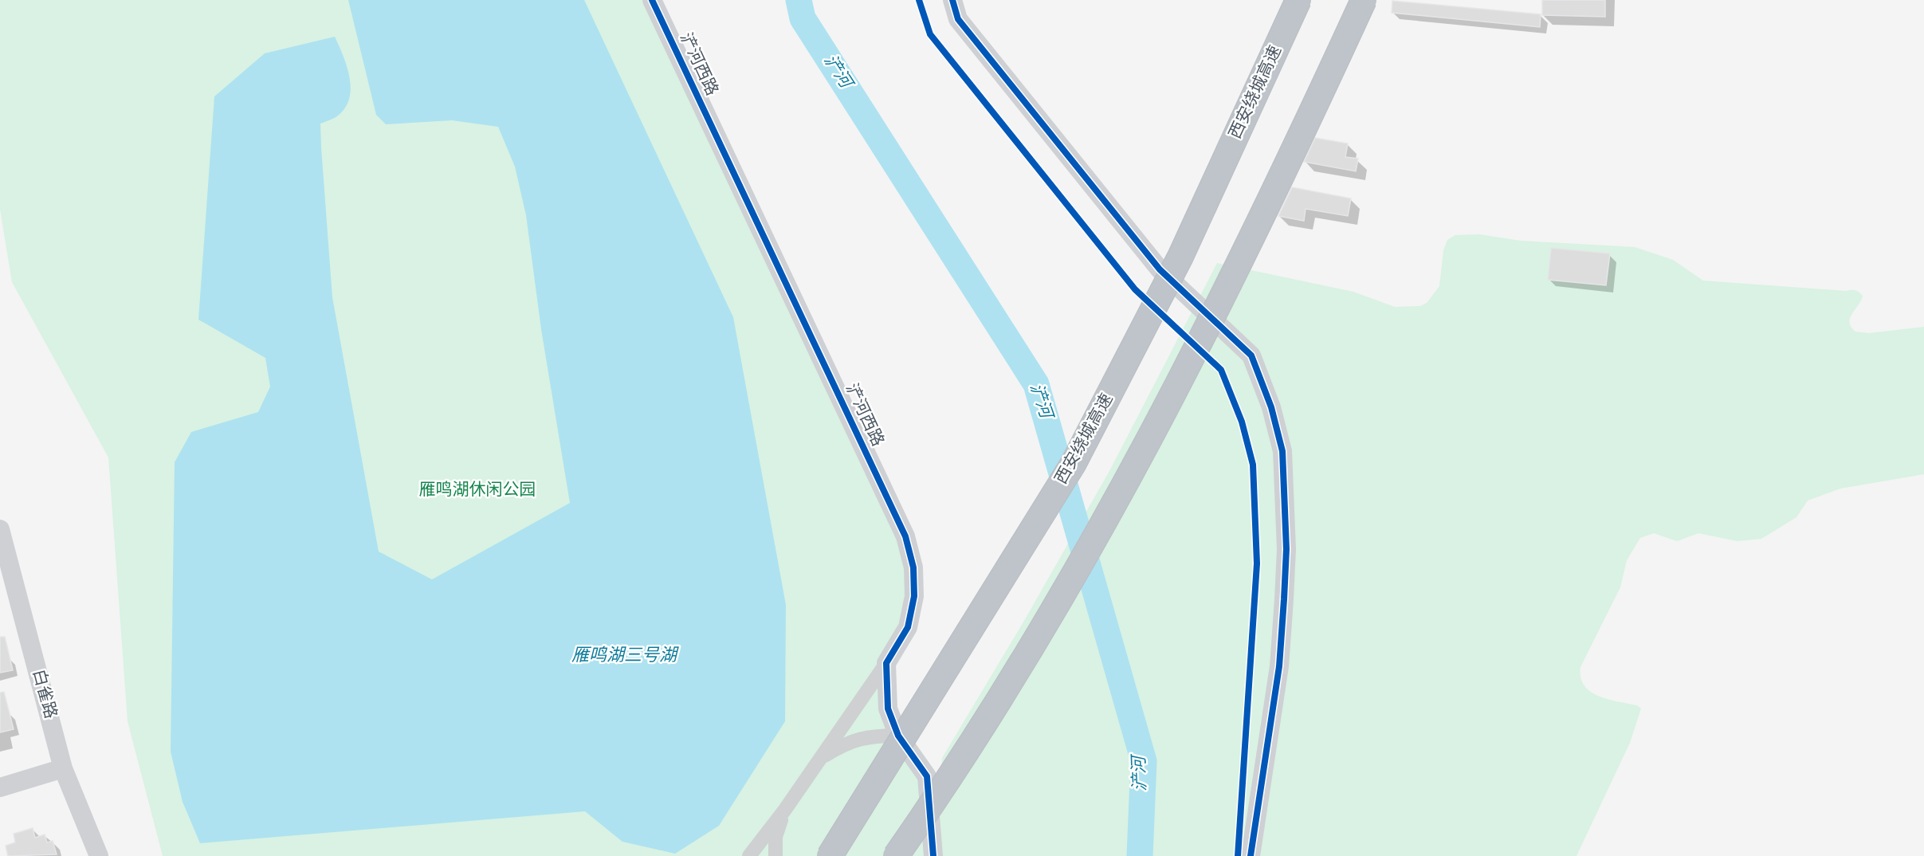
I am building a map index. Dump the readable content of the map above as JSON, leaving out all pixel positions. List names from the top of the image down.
{
  "streets": {
    "highway": ["西安绕城高速"],
    "street": ["浐河西路", "白雀路"]
  },
  "water": ["浐河", "雁鸣湖三号湖"],
  "parks": ["雁鸣湖休闲公园"]
}
